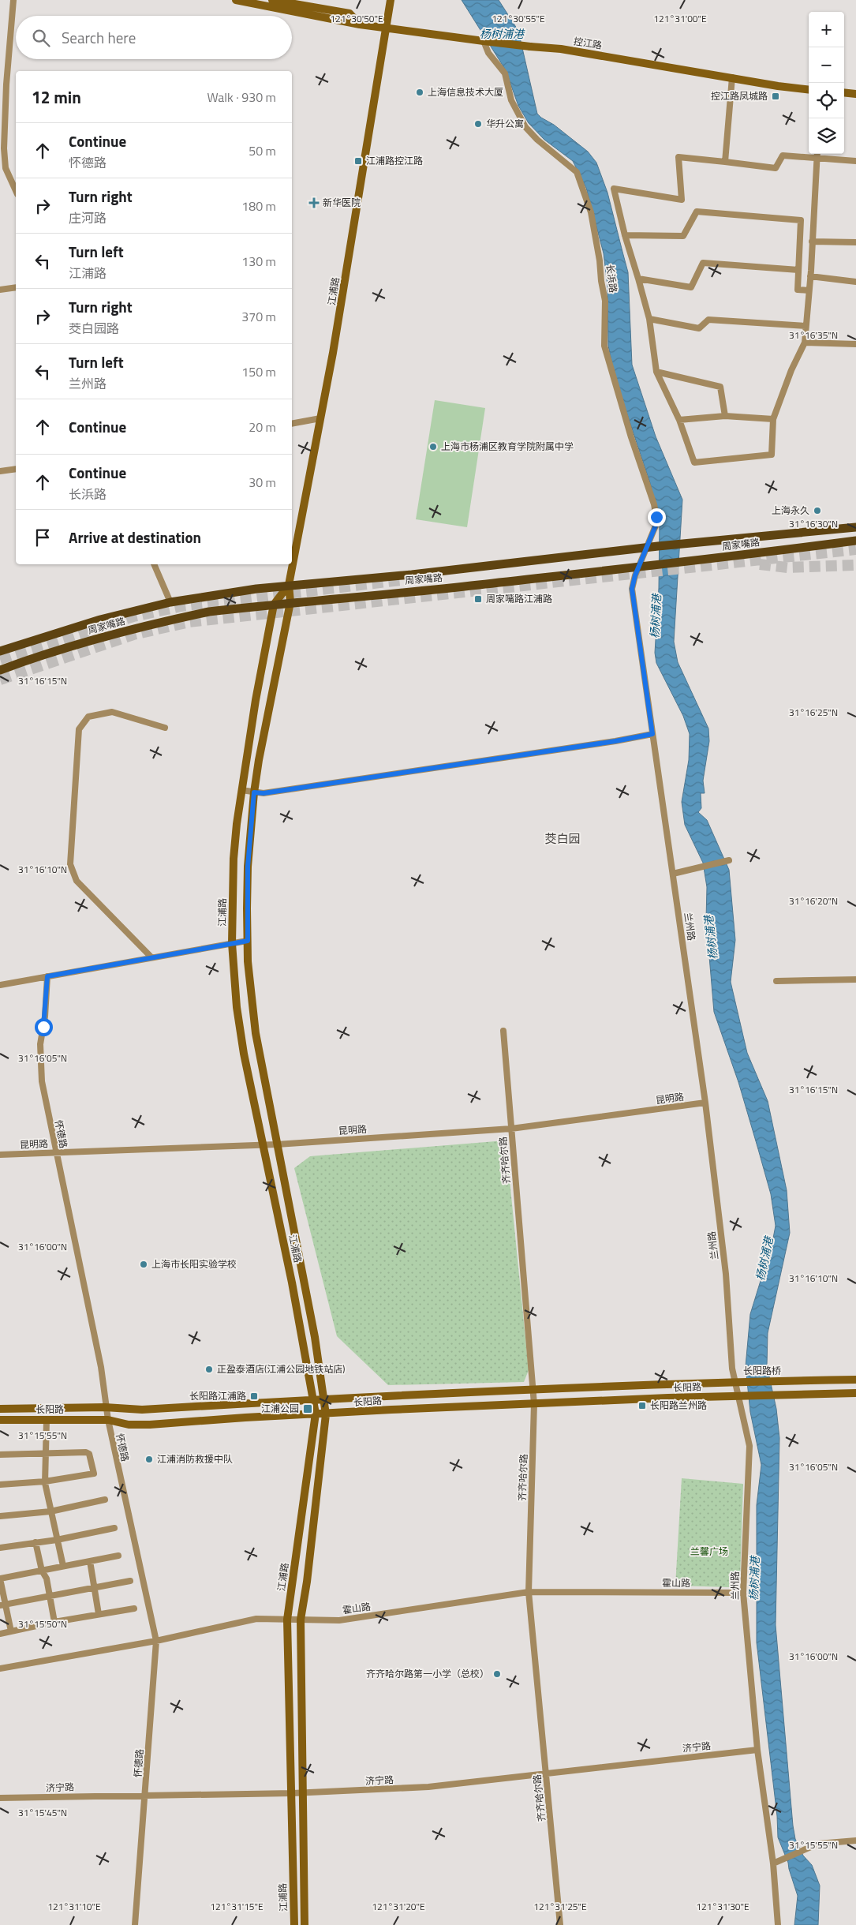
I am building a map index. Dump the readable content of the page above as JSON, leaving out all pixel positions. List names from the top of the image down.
{
  "streets": {
    "main road": [
      "控江路",
      "江浦路",
      "周家嘴路",
      "长阳路桥",
      "长阳路"
    ],
    "street": [
      "长浜路",
      "兰州路",
      "昆明路",
      "怀德路",
      "齐齐哈尔路",
      "霍山路",
      "济宁路"
    ]
  },
  "crossings": [
    ["控江路", "长浜路"],
    ["控江路", "江浦路"],
    ["长浜路", "周家嘴路"],
    ["长浜路", "兰州路"],
    ["江浦路", "周家嘴路"],
    ["江浦路", "昆明路"],
    ["江浦路", "长阳路"],
    ["江浦路", "霍山路"],
    ["江浦路", "济宁路"],
    ["周家嘴路", "兰州路"],
    ["兰州路", "昆明路"],
    ["兰州路", "长阳路桥"],
    ["兰州路", "长阳路"],
    ["兰州路", "霍山路"],
    ["兰州路", "济宁路"],
    ["昆明路", "怀德路"],
    ["昆明路", "齐齐哈尔路"],
    ["怀德路", "长阳路"],
    ["怀德路", "霍山路"],
    ["怀德路", "济宁路"],
    ["齐齐哈尔路", "长阳路"],
    ["齐齐哈尔路", "霍山路"],
    ["齐齐哈尔路", "济宁路"],
    ["长阳路桥", "长阳路"]
  ],
  "districts": ["茭白园"],
  "water": ["杨树浦港"],
  "parks": ["兰馨广场"],
  "places": {
    "other": [
      "上海信息技术大厦",
      "华升公寓",
      "上海市杨浦区教育学院附属中学",
      "上海永久",
      "上海市长阳实验学校",
      "正盈泰酒店(江浦公园地铁站店)",
      "江浦消防救援中队",
      "齐齐哈尔路第一小学（总校）"
    ],
    "transit": [
      "控江路凤城路",
      "江浦路控江路",
      "周家嘴路江浦路",
      "长阳路江浦路",
      "长阳路兰州路",
      "江浦公园"
    ],
    "health": ["新华医院"]
  },
  "page": {
    "map_buttons": ["+", "−"],
    "search": "Search here",
    "heading": ["12 min", "Walk · 930 m"],
    "list": [
      ["Continue", "怀德路", "50 m"],
      ["Turn right", "庄河路", "180 m"],
      ["Turn left", "江浦路", "130 m"],
      ["Turn right", "茭白园路", "370 m"],
      ["Turn left", "兰州路", "150 m"],
      ["Continue", "20 m"],
      ["Continue", "长浜路", "30 m"],
      "Arrive at destination"
    ]
  },
  "coordinates": [
    "121°30'50\"E",
    "121°30'55\"E",
    "121°31'00\"E",
    "31°16'35\"N",
    "31°16'30\"N",
    "31°16'15\"N",
    "31°16'25\"N",
    "31°16'10\"N",
    "31°16'20\"N",
    "31°16'05\"N",
    "31°16'00\"N",
    "31°15'55\"N",
    "31°15'50\"N",
    "31°15'45\"N",
    "121°31'10\"E",
    "121°31'15\"E",
    "121°31'20\"E",
    "121°31'25\"E",
    "121°31'30\"E"
  ]
}
